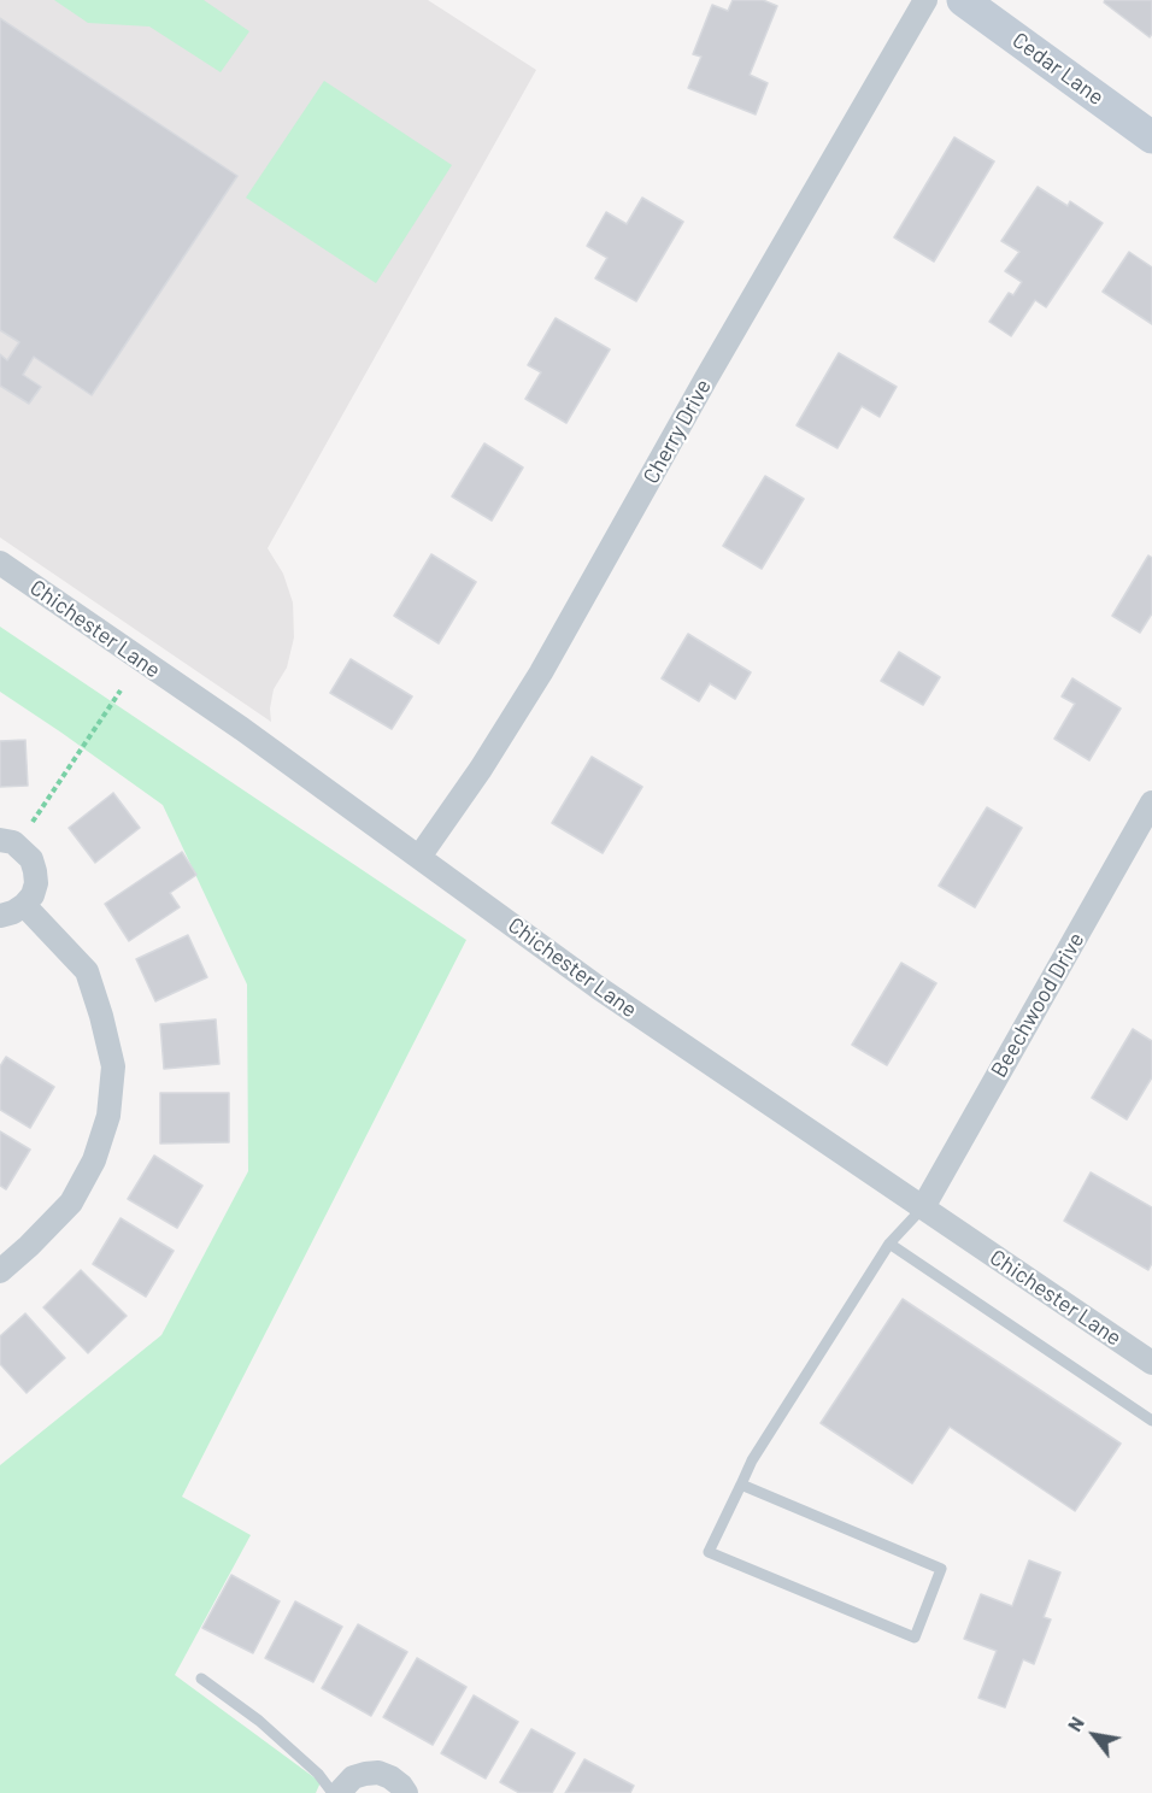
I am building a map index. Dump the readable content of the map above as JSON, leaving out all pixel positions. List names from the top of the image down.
{
  "streets": {
    "main road": ["Cedar Lane"],
    "street": ["Cherry Drive", "Chichester Lane", "Beechwood Drive"]
  },
  "crossings": [
    ["Cherry Drive", "Chichester Lane"],
    ["Chichester Lane", "Beechwood Drive"]
  ],
  "north": "top left"
}
